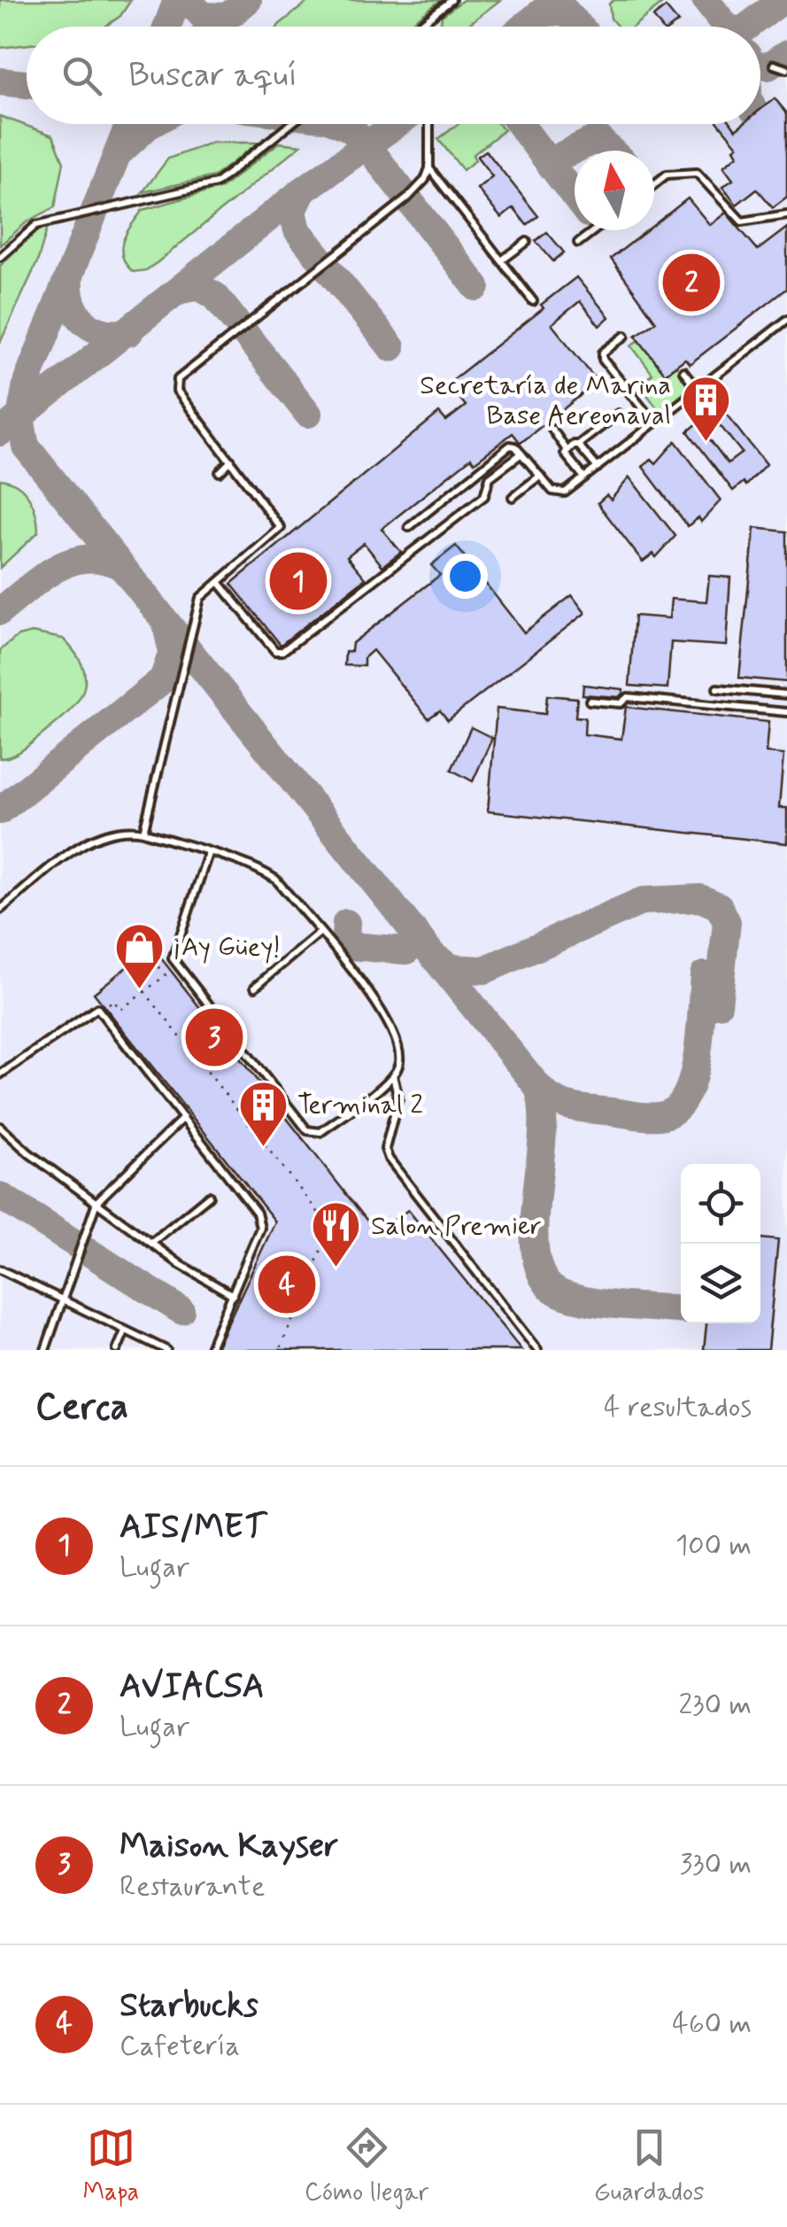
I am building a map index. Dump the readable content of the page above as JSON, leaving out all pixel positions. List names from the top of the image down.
{
  "places": {
    "building": ["Secretaría de Marina Base Aereonaval", "Terminal 2"],
    "shop": ["¡Ay Güey!"],
    "restaurant": ["Salon Premier"]
  },
  "north": "top",
  "page": {
    "search": "Buscar aquí",
    "pins": [
      "2",
      "1",
      "3",
      "4"
    ],
    "heading": ["Cerca", "4 resultados"],
    "list": [
      {
        "mark": "1",
        "name": "AIS/MET",
        "note": "Lugar",
        "value": "100 m"
      },
      {
        "mark": "2",
        "name": "AVIACSA",
        "note": "Lugar",
        "value": "230 m"
      },
      {
        "mark": "3",
        "name": "Maison Kayser",
        "note": "Restaurante",
        "value": "330 m"
      },
      {
        "mark": "4",
        "name": "Starbucks",
        "note": "Cafetería",
        "value": "460 m"
      }
    ],
    "nav": ["Mapa", "Cómo llegar", "Guardados"]
  }
}
